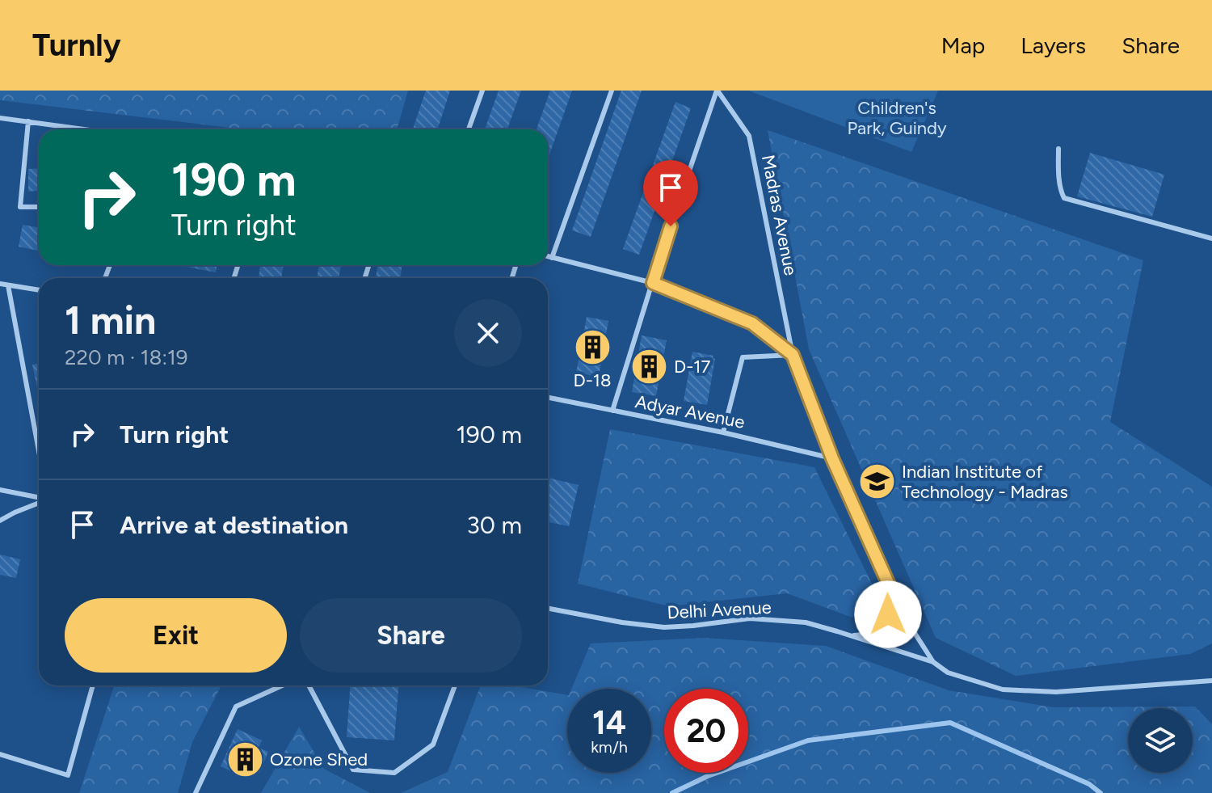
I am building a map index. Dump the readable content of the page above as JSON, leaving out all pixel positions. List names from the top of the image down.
{
  "streets": {
    "lane": ["Madras Avenue", "Adyar Avenue", "Delhi Avenue"]
  },
  "crossings": [
    ["Madras Avenue", "Adyar Avenue"],
    ["Madras Avenue", "Delhi Avenue"]
  ],
  "parks": ["Children's Park, Guindy"],
  "places": {
    "building": ["D-18", "D-17", "Ozone Shed"],
    "school or university": ["Indian Institute of Technology - Madras"]
  },
  "page": {
    "header": "Turnly",
    "nav": ["Map", "Layers", "Share"],
    "turn": ["190 m", "Turn right"],
    "heading": ["1 min", "220 m · 18:19"],
    "list": [
      {
        "name": "Turn right",
        "value": "190 m"
      },
      {
        "name": "Arrive at destination",
        "value": "30 m"
      }
    ],
    "buttons": ["Exit", "Share"],
    "speed": "14 km/h",
    "limit": "20"
  }
}
